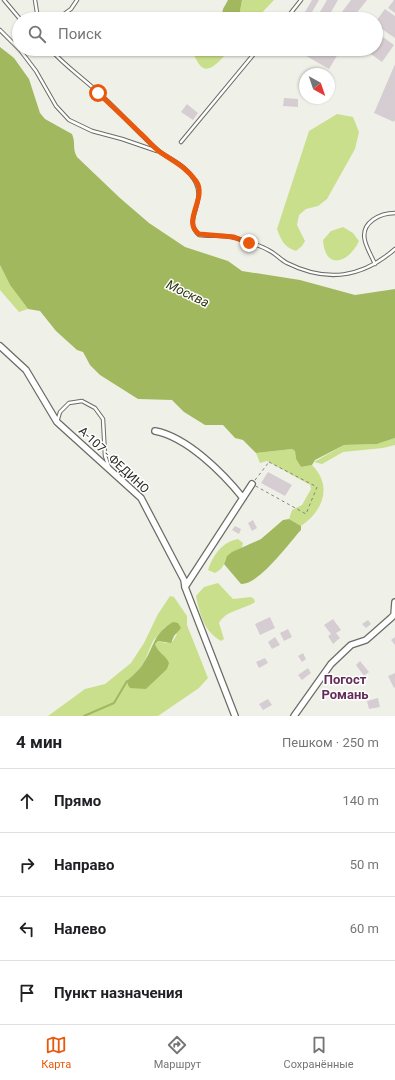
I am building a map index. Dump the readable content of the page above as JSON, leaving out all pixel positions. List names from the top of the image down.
{
  "streets": {
    "street": ["А-107 - ФЕДИНО"]
  },
  "districts": ["Погост Романь"],
  "water": ["Москва"],
  "north": "bottom right",
  "page": {
    "search": "Поиск",
    "heading": ["4 мин", "Пешком · 250 m"],
    "list": [
      ["Прямо", "140 m"],
      ["Направо", "50 m"],
      ["Налево", "60 m"],
      "Пункт назначения"
    ],
    "nav": ["Карта", "Маршрут", "Сохранённые"]
  }
}
